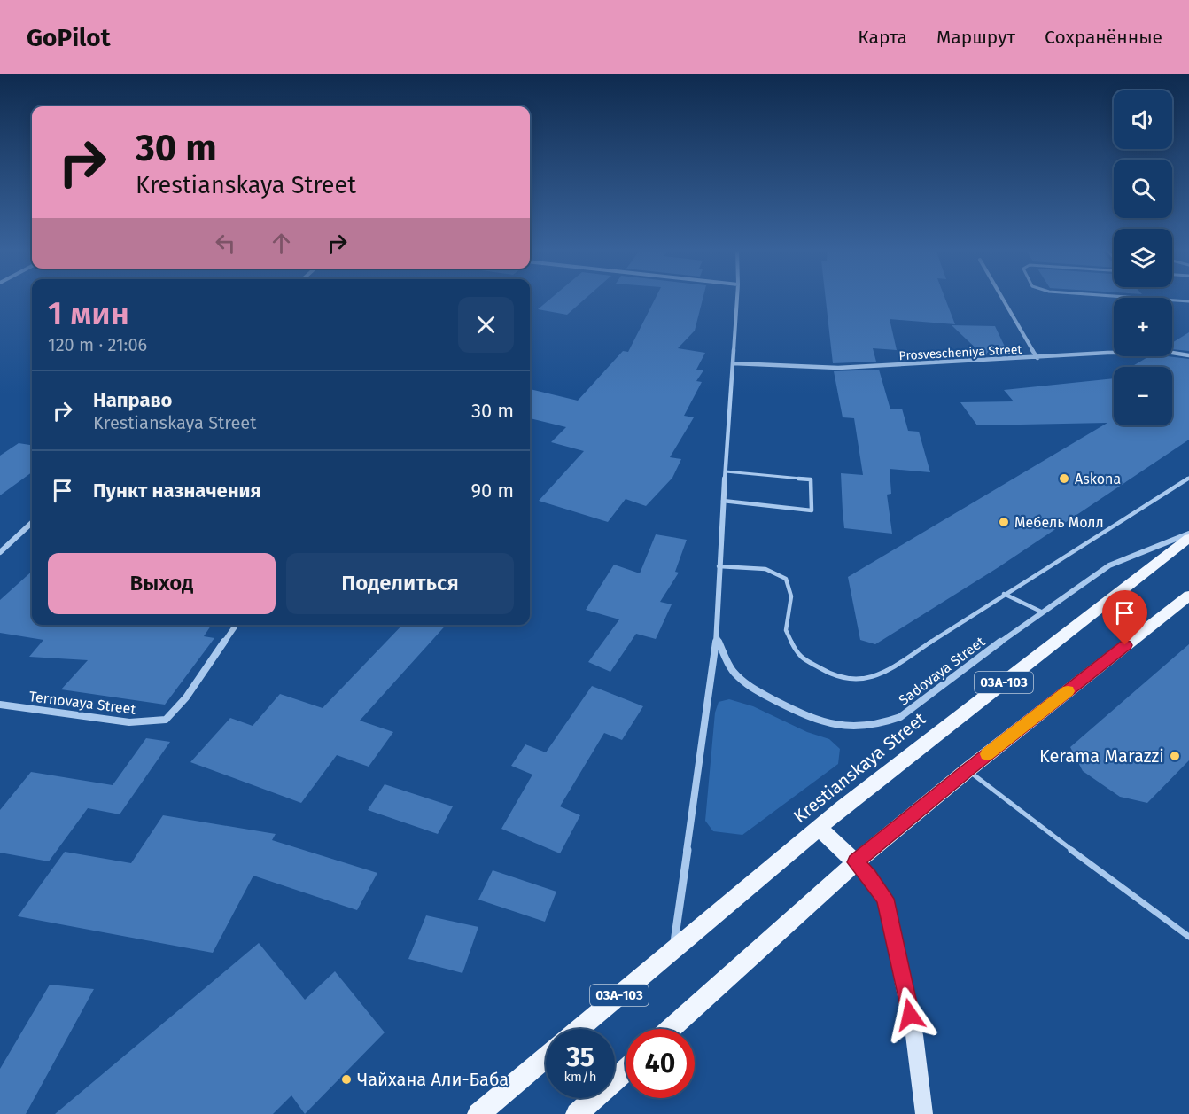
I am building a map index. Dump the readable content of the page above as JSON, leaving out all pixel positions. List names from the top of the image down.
{
  "streets": {
    "main road": ["03А-103", "Krestianskaya Street"],
    "street": ["Prosvescheniya Street", "Sadovaya Street", "Ternovaya Street"]
  },
  "crossings": [
    ["Prosvescheniya Street", "Sadovaya Street"],
    ["Sadovaya Street", "Krestianskaya Street"]
  ],
  "places": [
    "Askona",
    "Мебель Молл",
    "Kerama Marazzi",
    "Чайхана Али-Баба"
  ],
  "page": {
    "header": "GoPilot",
    "nav": ["Карта", "Маршрут", "Сохранённые"],
    "map_buttons": ["+", "−"],
    "turn": ["30 m", "Krestianskaya Street"],
    "heading": ["1 мин", "120 m · 21:06"],
    "list": [
      {
        "name": "Направо",
        "note": "Krestianskaya Street",
        "value": "30 m"
      },
      {
        "name": "Пункт назначения",
        "value": "90 m"
      }
    ],
    "buttons": ["Выход", "Поделиться"],
    "speed": "35 km/h",
    "limit": "40"
  }
}
